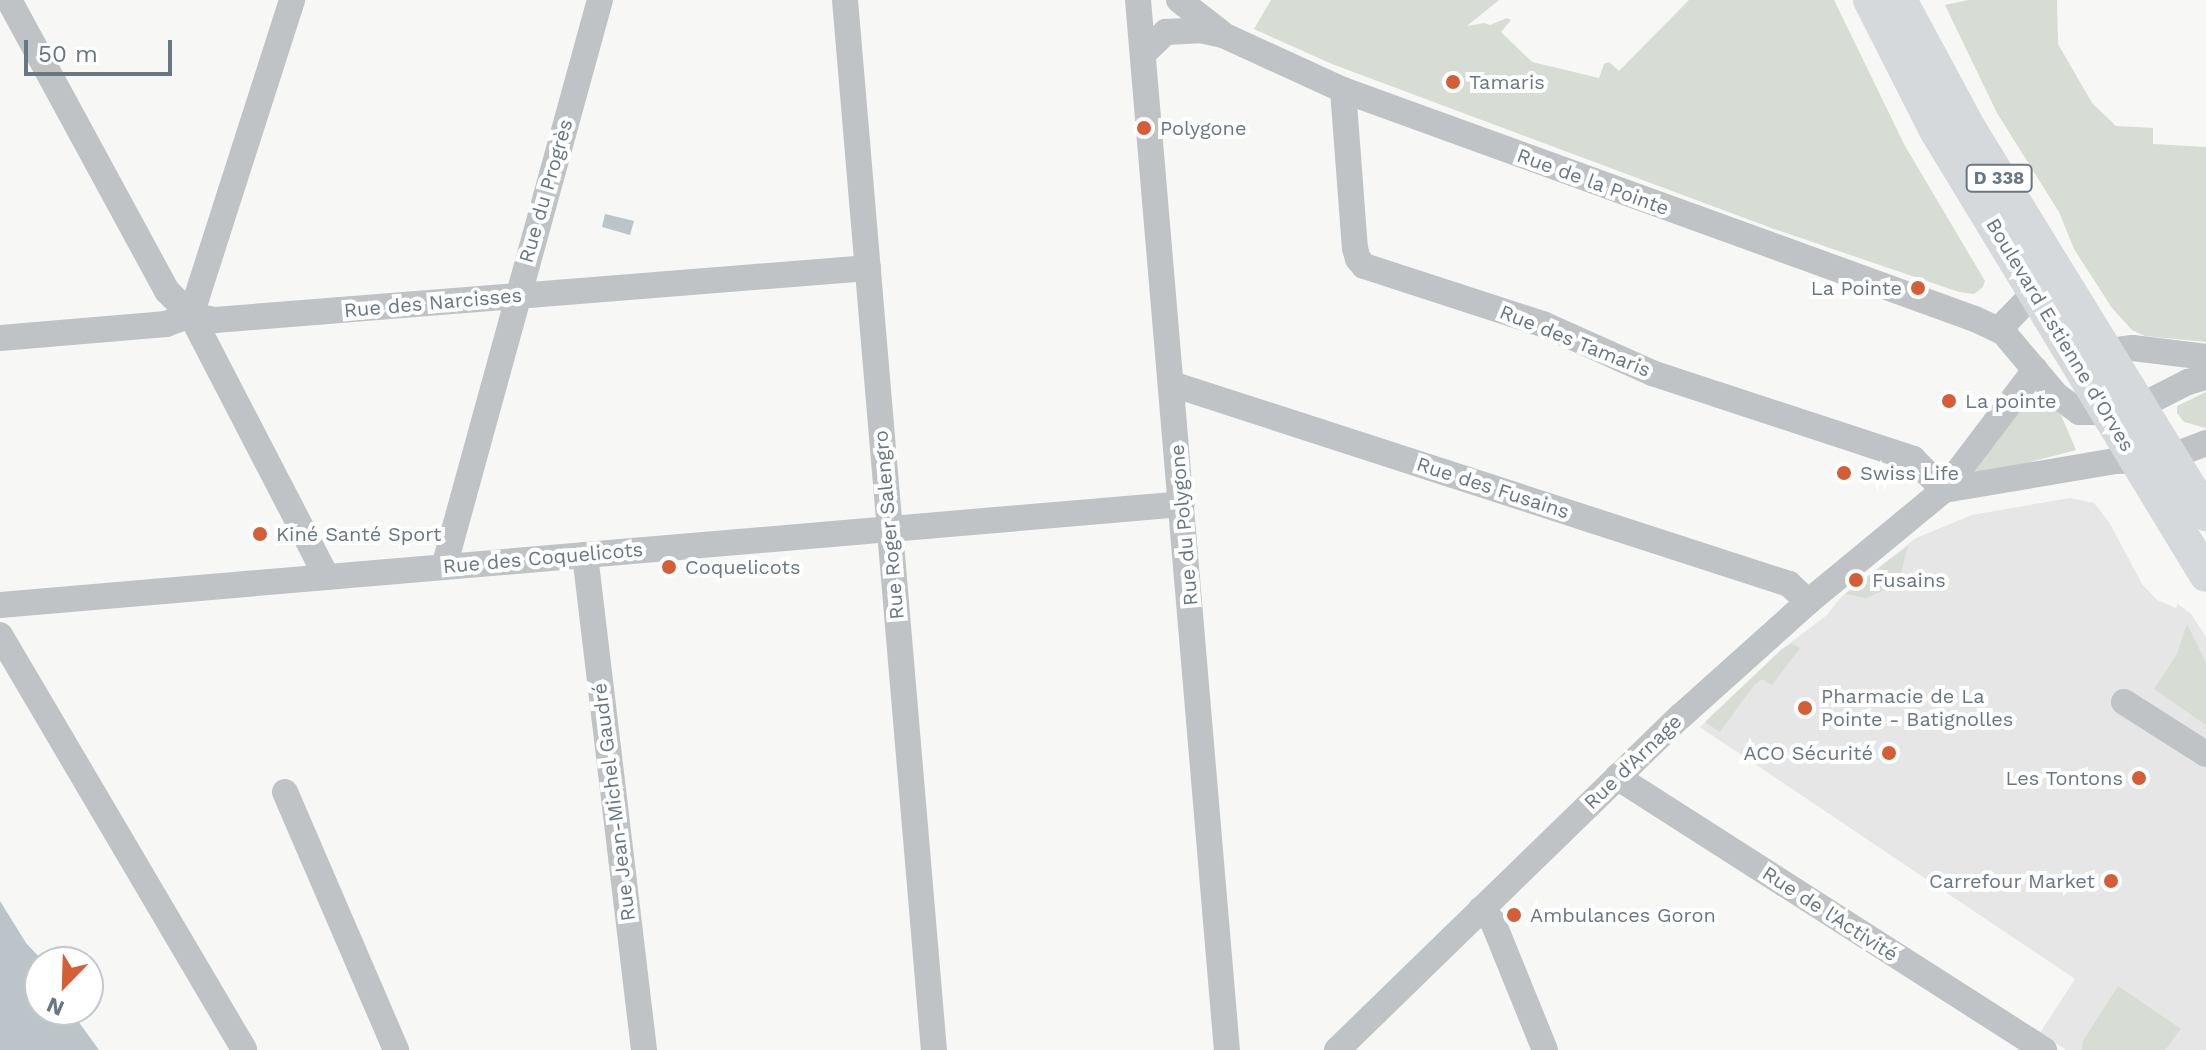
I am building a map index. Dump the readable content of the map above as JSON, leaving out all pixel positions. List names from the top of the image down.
{
  "streets": {
    "main road": ["D 338", "Boulevard Estienne d'Orves"],
    "street": [
      "Rue de la Pointe",
      "Rue du Progrès",
      "Rue des Narcisses",
      "Rue des Tamaris",
      "Rue des Fusains",
      "Rue Roger Salengro",
      "Rue du Polygone",
      "Rue des Coquelicots",
      "Rue d'Arnage",
      "Rue Jean-Michel Gaudré",
      "Rue de l'Activité"
    ]
  },
  "crossings": [
    ["Rue de la Pointe", "Rue des Tamaris"],
    ["Rue de la Pointe", "Rue du Polygone"],
    ["Rue de la Pointe", "Rue d'Arnage"],
    ["Rue du Progrès", "Rue des Narcisses"],
    ["Rue du Progrès", "Rue des Coquelicots"],
    ["Rue des Narcisses", "Rue Roger Salengro"],
    ["Rue des Tamaris", "Rue d'Arnage"],
    ["Rue des Fusains", "Rue du Polygone"],
    ["Rue des Fusains", "Rue d'Arnage"],
    ["Rue Roger Salengro", "Rue des Coquelicots"],
    ["Rue du Polygone", "Rue des Coquelicots"],
    ["Rue des Coquelicots", "Rue Jean-Michel Gaudré"],
    ["Rue d'Arnage", "Rue de l'Activité"]
  ],
  "places": [
    "Tamaris",
    "Polygone",
    "La Pointe",
    "La pointe",
    "Swiss Life",
    "Kiné Santé Sport",
    "Coquelicots",
    "Fusains",
    "Pharmacie de La Pointe - Batignolles",
    "ACO Sécurité",
    "Les Tontons",
    "Carrefour Market",
    "Ambulances Goron"
  ],
  "scale_bar": "50 m",
  "north": "bottom left"
}
